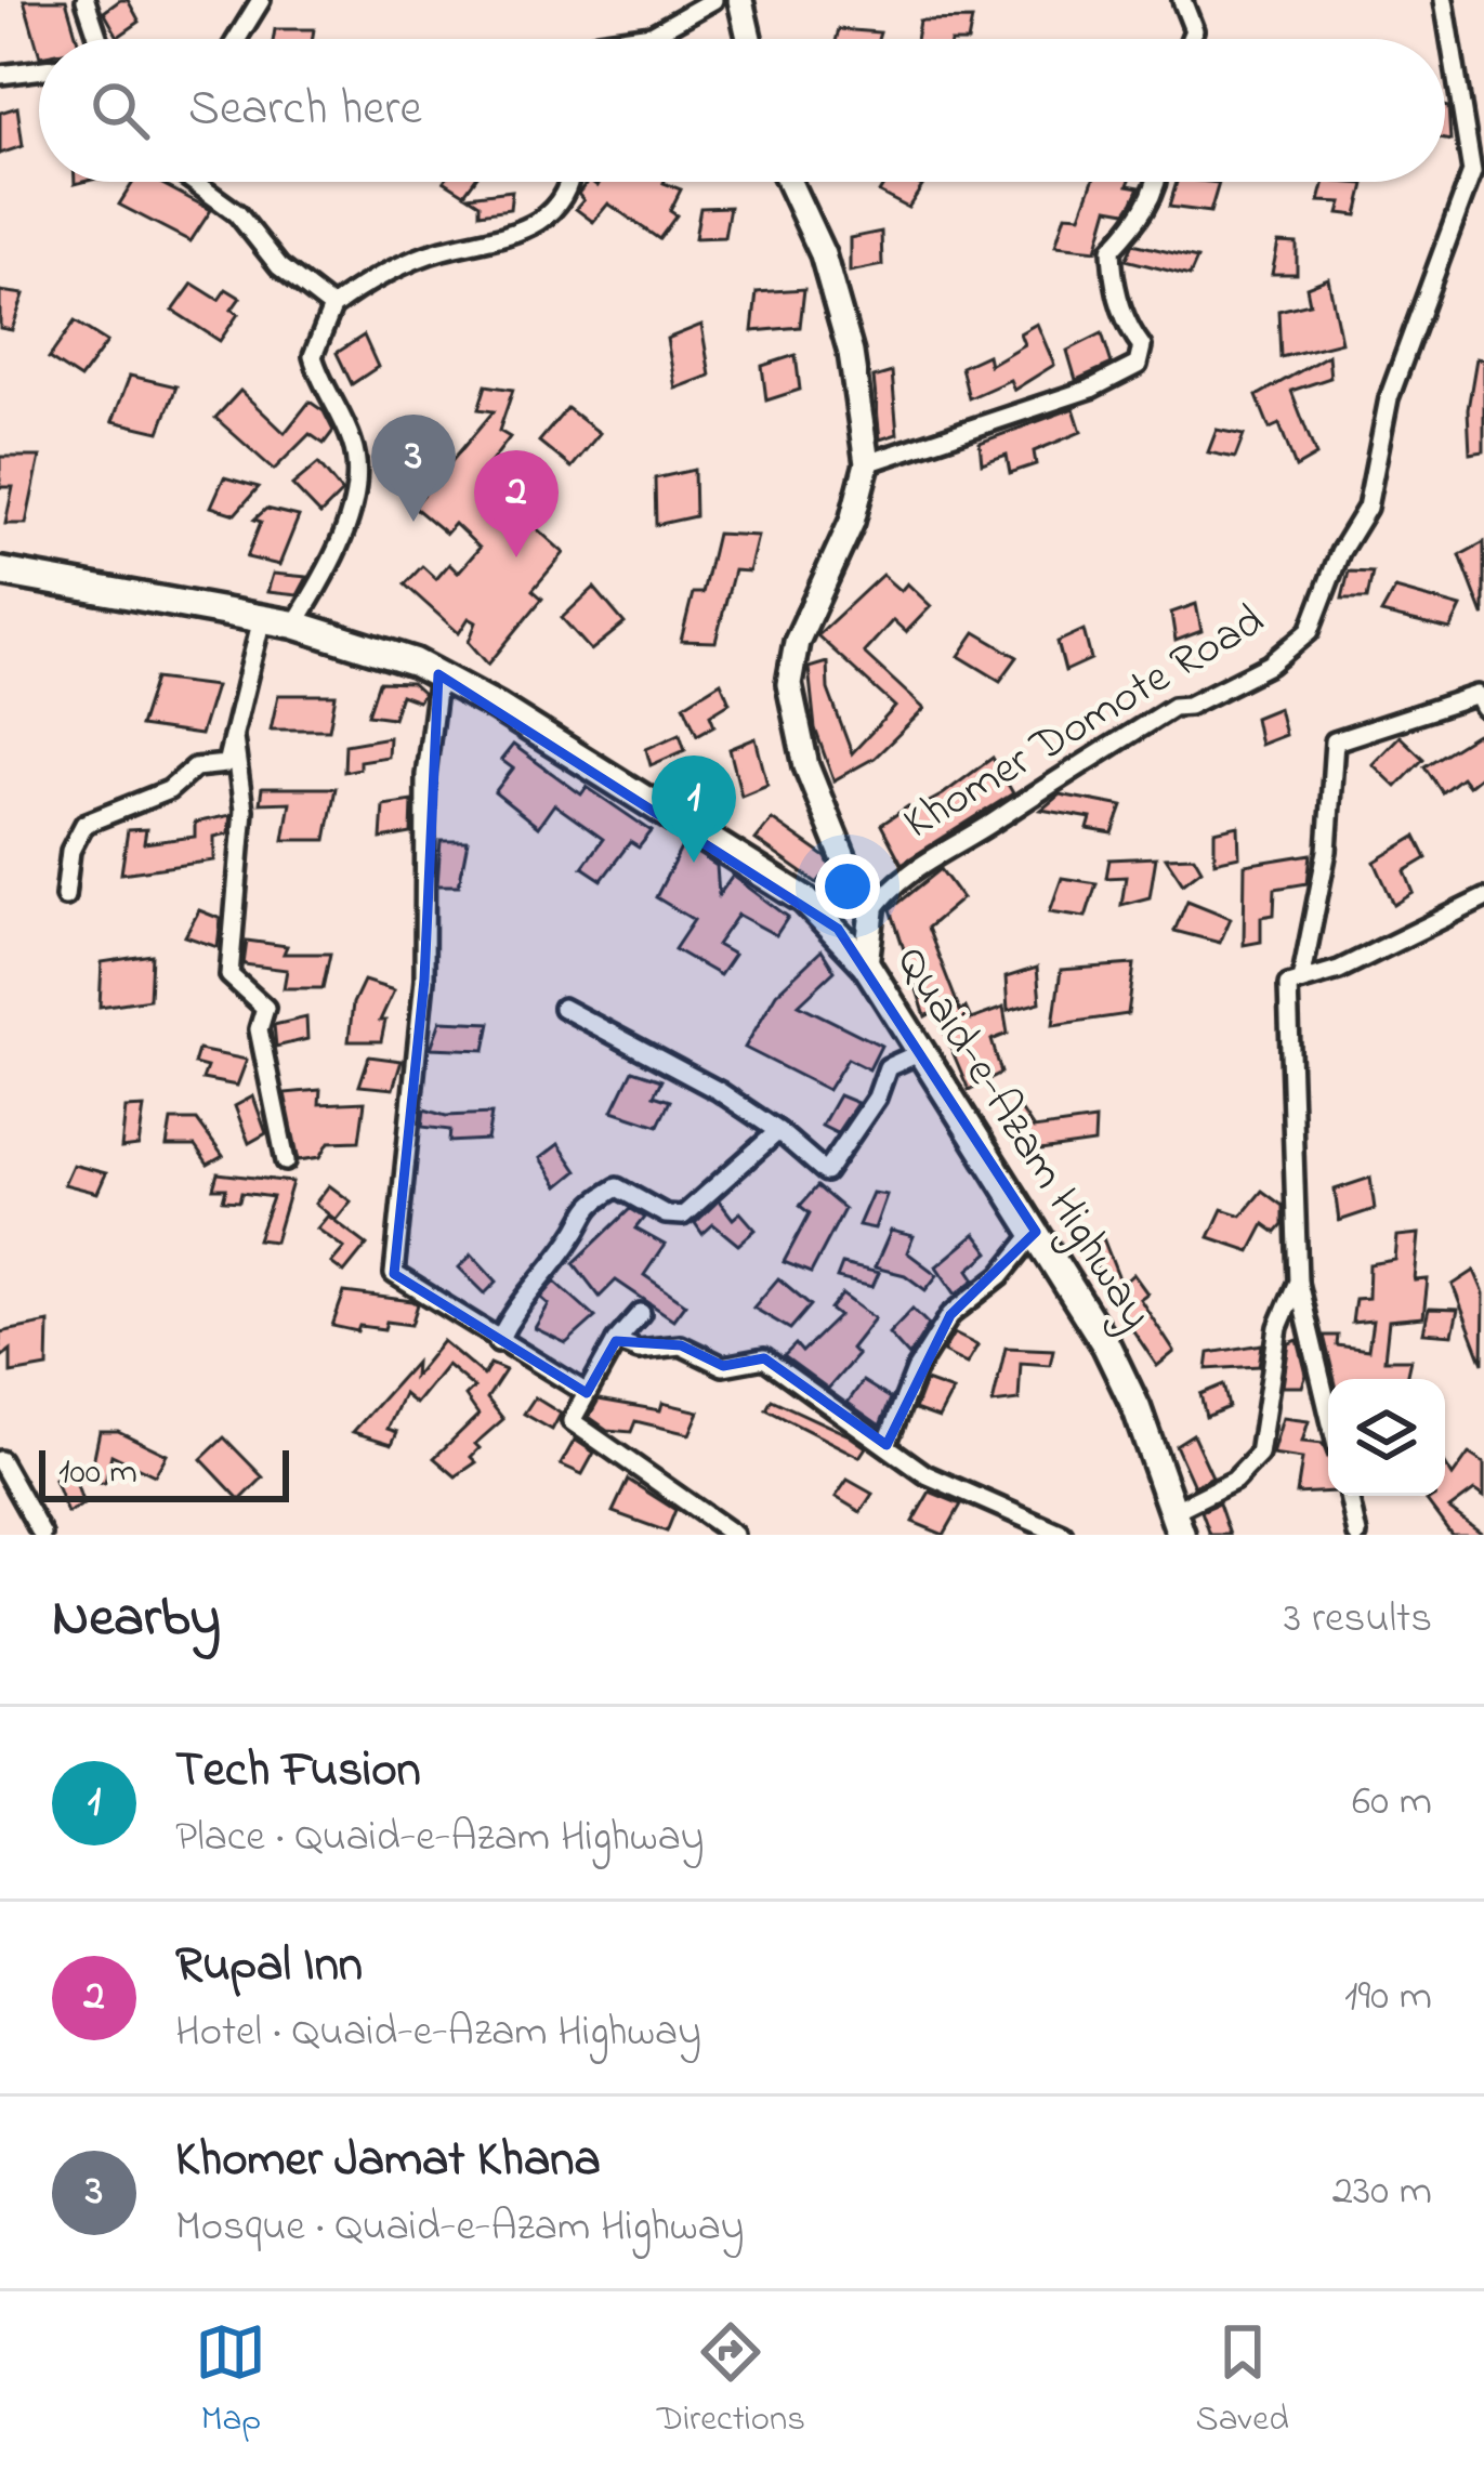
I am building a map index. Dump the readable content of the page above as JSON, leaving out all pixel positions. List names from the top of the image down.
{
  "streets": {
    "highway": ["Quaid-e-Azam Highway"],
    "street": ["Khomer Domote Road"]
  },
  "scale_bar": "100 m",
  "page": {
    "search": "Search here",
    "pins": ["3", "2", "1"],
    "scale": "100 m",
    "heading": ["Nearby", "3 results"],
    "list": [
      {
        "mark": "1",
        "name": "Tech Fusion",
        "note": "Place · Quaid-e-Azam Highway",
        "value": "60 m"
      },
      {
        "mark": "2",
        "name": "Rupal Inn",
        "note": "Hotel · Quaid-e-Azam Highway",
        "value": "190 m"
      },
      {
        "mark": "3",
        "name": "Khomer Jamat Khana",
        "note": "Mosque · Quaid-e-Azam Highway",
        "value": "230 m"
      }
    ],
    "nav": ["Map", "Directions", "Saved"]
  }
}
